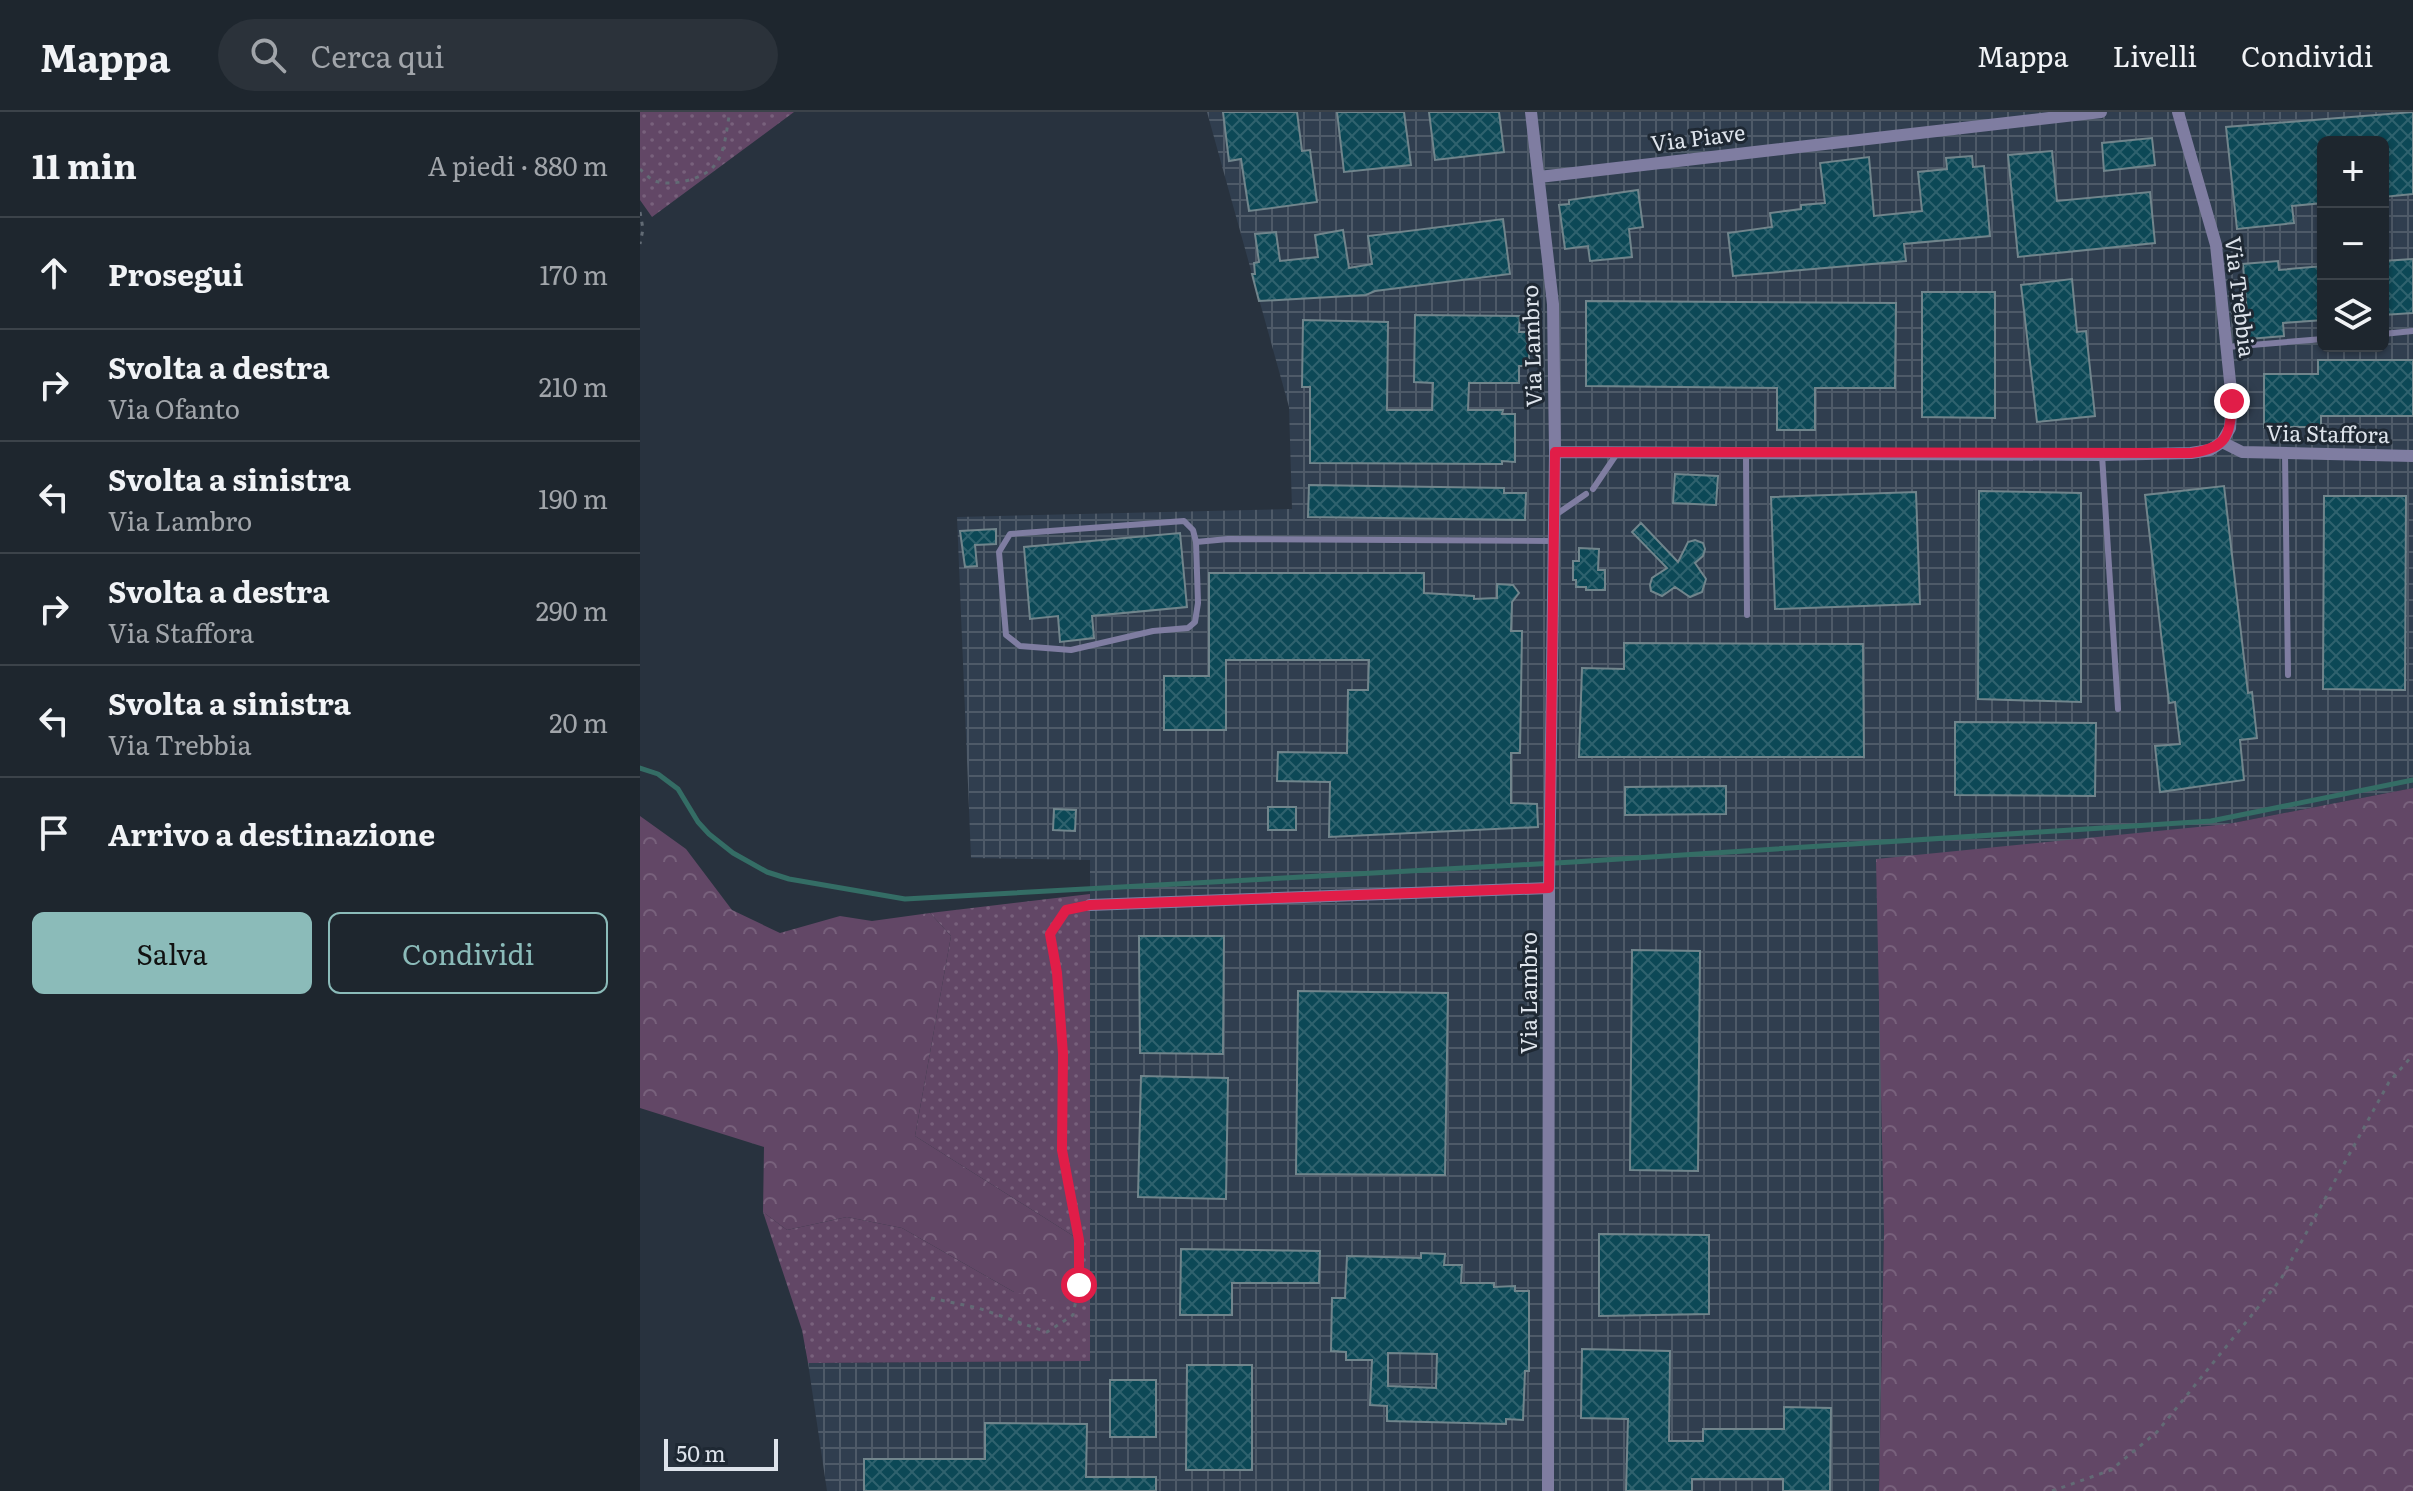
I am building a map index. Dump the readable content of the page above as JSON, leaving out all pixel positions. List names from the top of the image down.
{
  "streets": {
    "street": [
      "Via Piave",
      "Via Trebbia",
      "Via Lambro",
      "Via Staffora"
    ]
  },
  "crossings": [
    ["Via Piave", "Via Lambro"],
    ["Via Trebbia", "Via Staffora"]
  ],
  "scale_bar": "50 m",
  "page": {
    "header": "Mappa",
    "search": "Cerca qui",
    "nav": ["Mappa", "Livelli", "Condividi"],
    "heading": ["11 min", "A piedi · 880 m"],
    "map_buttons": ["+", "−"],
    "list": [
      ["Prosegui", "170 m"],
      ["Svolta a destra", "Via Ofanto", "210 m"],
      ["Svolta a sinistra", "Via Lambro", "190 m"],
      ["Svolta a destra", "Via Staffora", "290 m"],
      ["Svolta a sinistra", "Via Trebbia", "20 m"],
      "Arrivo a destinazione"
    ],
    "buttons": ["Salva", "Condividi"],
    "scale": "50 m"
  }
}
